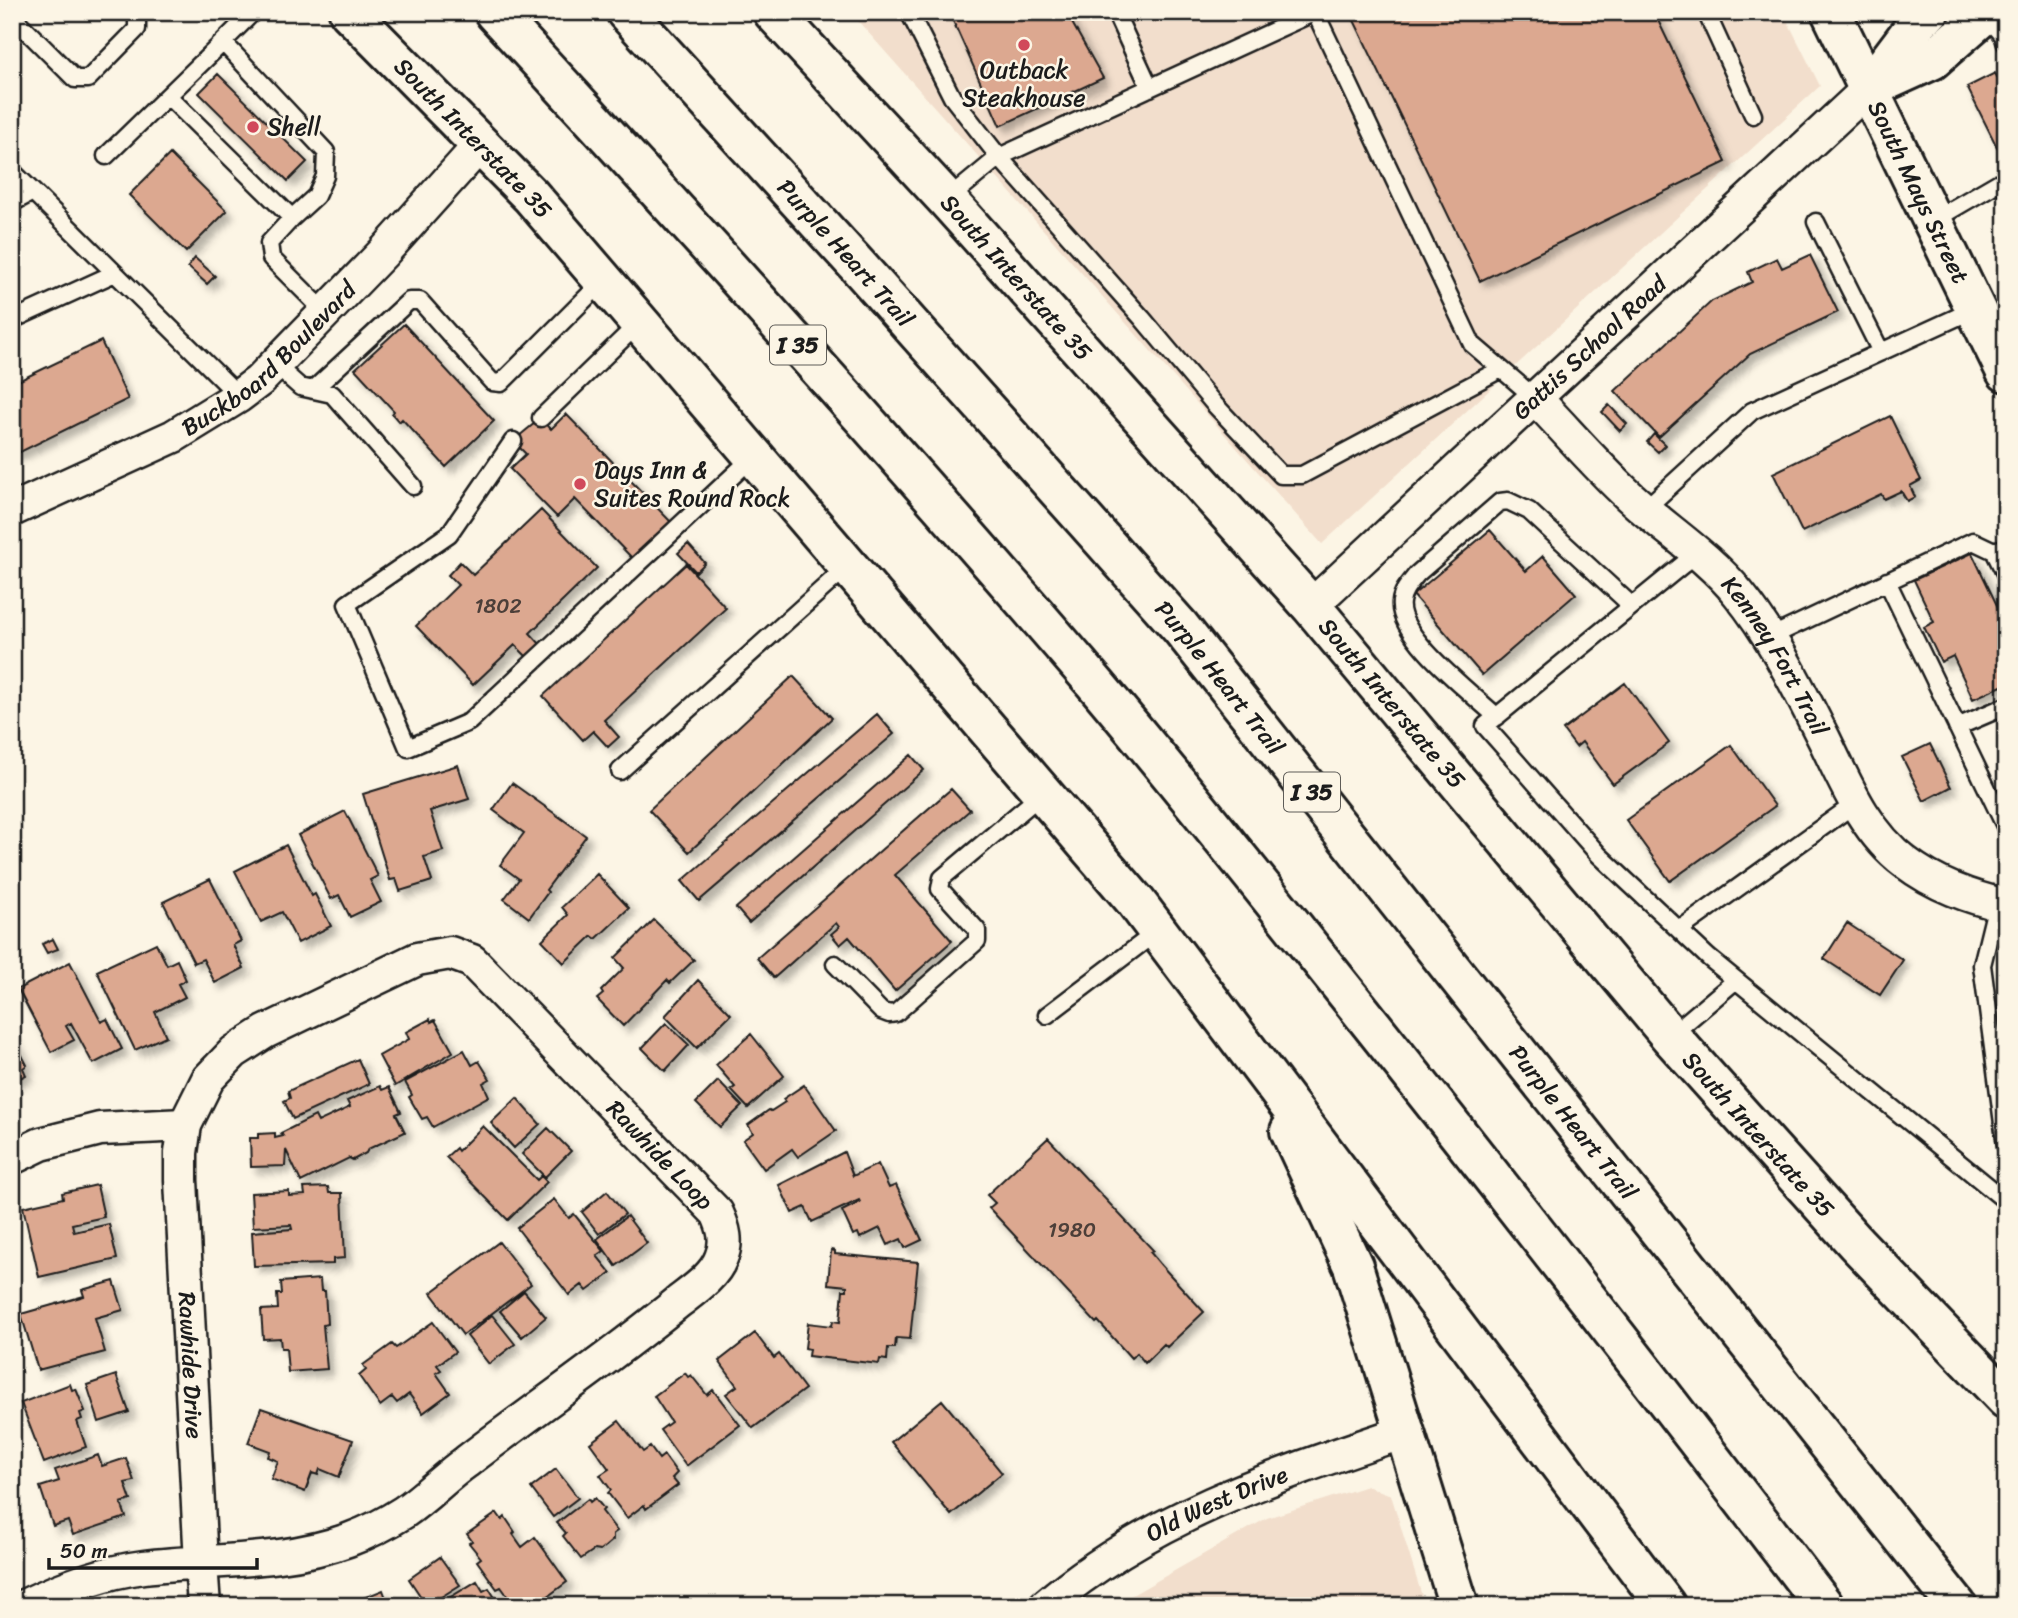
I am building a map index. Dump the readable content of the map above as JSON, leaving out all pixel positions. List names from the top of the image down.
{
  "streets": {
    "main road": [
      "South Interstate 35",
      "South Mays Street",
      "Purple Heart Trail",
      "I 35",
      "Gattis School Road"
    ],
    "street": [
      "Buckboard Boulevard",
      "Kenney Fort Trail",
      "Rawhide Loop",
      "Rawhide Drive",
      "Old West Drive"
    ]
  },
  "crossings": [
    ["South Interstate 35", "Gattis School Road"],
    ["South Interstate 35", "Buckboard Boulevard"],
    ["South Interstate 35", "Old West Drive"],
    ["South Mays Street", "Gattis School Road"],
    ["Gattis School Road", "Kenney Fort Trail"],
    ["Rawhide Loop", "Rawhide Drive"]
  ],
  "places": ["Outback Steakhouse", "Shell", "Days Inn & Suites Round Rock"],
  "house_numbers": ["1802", "1980"],
  "scale_bar": "50 m"
}
